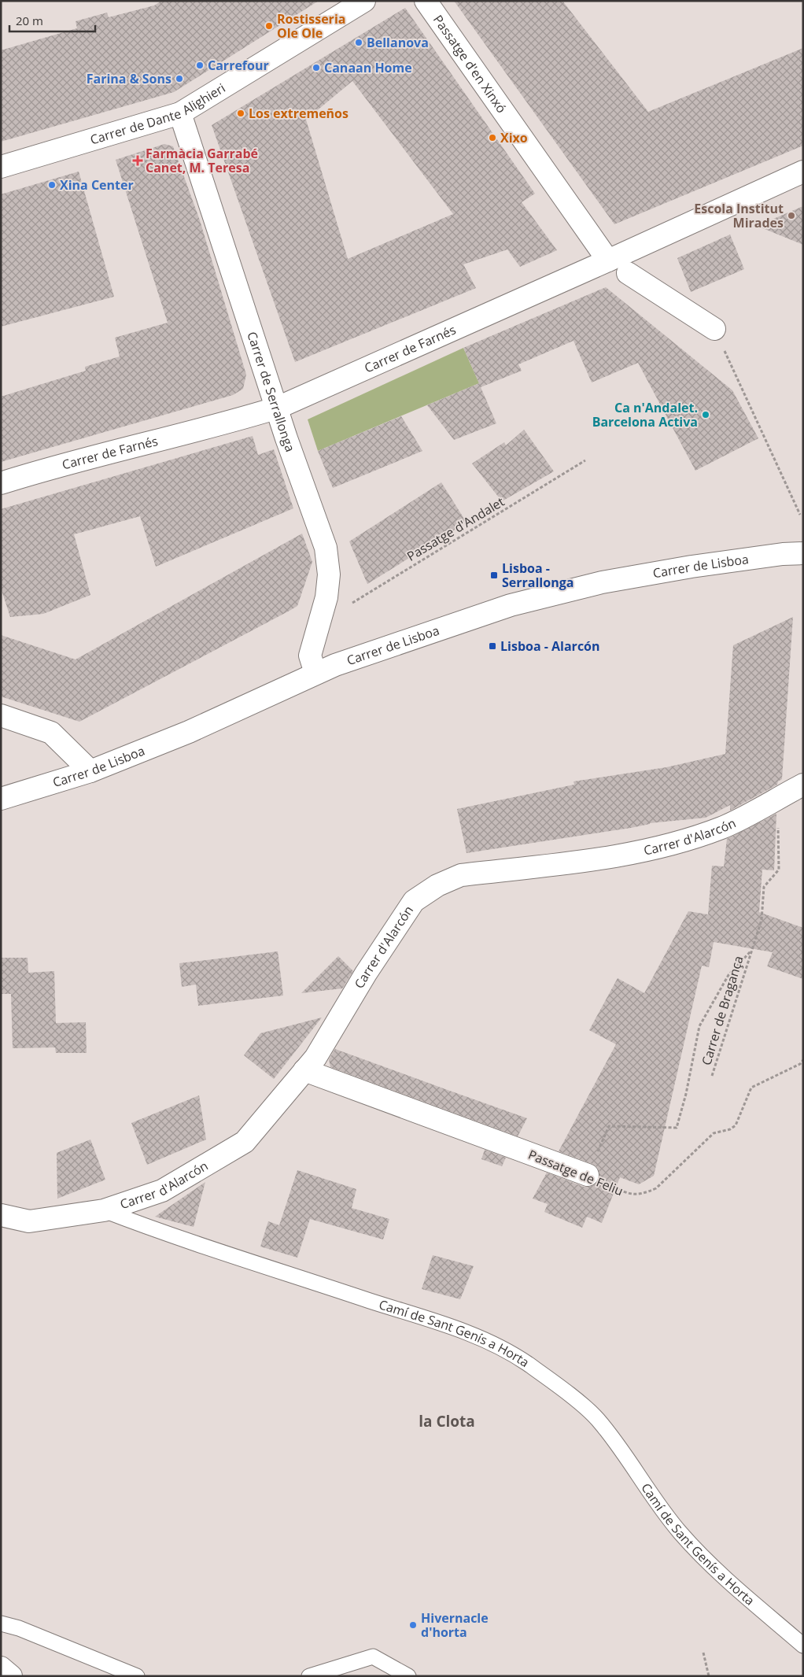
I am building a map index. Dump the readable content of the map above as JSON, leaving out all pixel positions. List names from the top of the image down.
{
  "streets": {
    "street": [
      "Passatge d'en Xinxó",
      "Carrer de Dante Alighieri",
      "Carrer de Farnés",
      "Carrer de Serrallonga",
      "Carrer de Lisboa",
      "Carrer d'Alarcón",
      "Passatge de Feliu",
      "Camí de Sant Genís a Horta"
    ],
    "path": ["Passatge d'Andalet", "Carrer de Bragança"]
  },
  "crossings": [
    ["Passatge d'en Xinxó", "Carrer de Farnés"],
    ["Carrer de Dante Alighieri", "Carrer de Serrallonga"],
    ["Carrer de Farnés", "Carrer de Serrallonga"],
    ["Carrer de Serrallonga", "Carrer de Lisboa"],
    ["Carrer d'Alarcón", "Carrer de Bragança"],
    ["Carrer d'Alarcón", "Passatge de Feliu"],
    ["Carrer d'Alarcón", "Camí de Sant Genís a Horta"],
    ["Carrer de Bragança", "Passatge de Feliu"]
  ],
  "districts": ["la Clota"],
  "places": {
    "other": [
      "Rostisseria Ole Ole",
      "Bellanova",
      "Carrefour",
      "Canaan Home",
      "Farina & Sons",
      "Los extremeños",
      "Xixo",
      "Xina Center",
      "Escola Institut Mirades",
      "Ca n'Andalet. Barcelona Activa",
      "Hivernacle d'horta"
    ],
    "health": ["Farmàcia Garrabé Canet, M. Teresa"],
    "transit": ["Lisboa - Serrallonga", "Lisboa - Alarcón"]
  },
  "scale_bar": "20 m"
}
